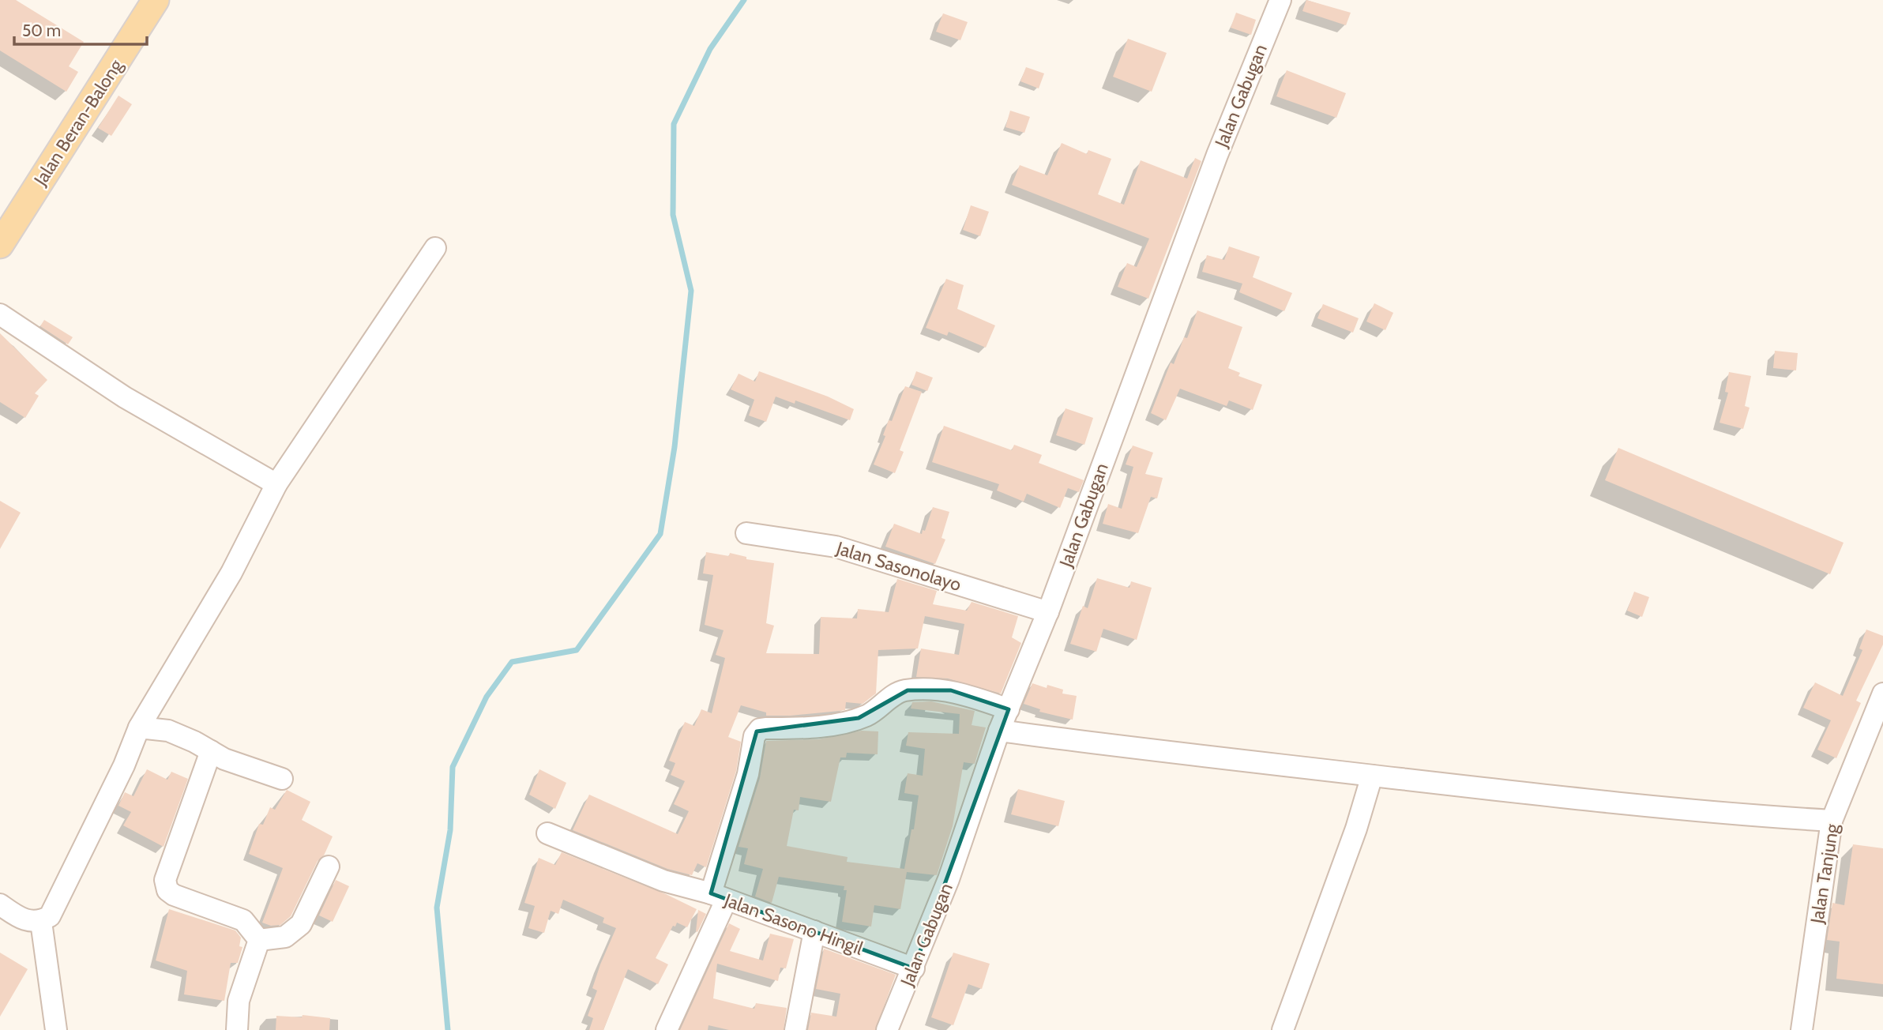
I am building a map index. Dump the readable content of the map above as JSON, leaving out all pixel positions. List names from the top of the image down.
{
  "streets": {
    "main road": ["Jalan Beran-Balong"],
    "street": [
      "Jalan Gabugan",
      "Jalan Sasonolayo",
      "Jalan Tanjung",
      "Jalan Sasono Hingil"
    ]
  },
  "crossings": [
    ["Jalan Gabugan", "Jalan Sasonolayo"],
    ["Jalan Gabugan", "Jalan Sasono Hingil"]
  ],
  "scale_bar": "50 m"
}
